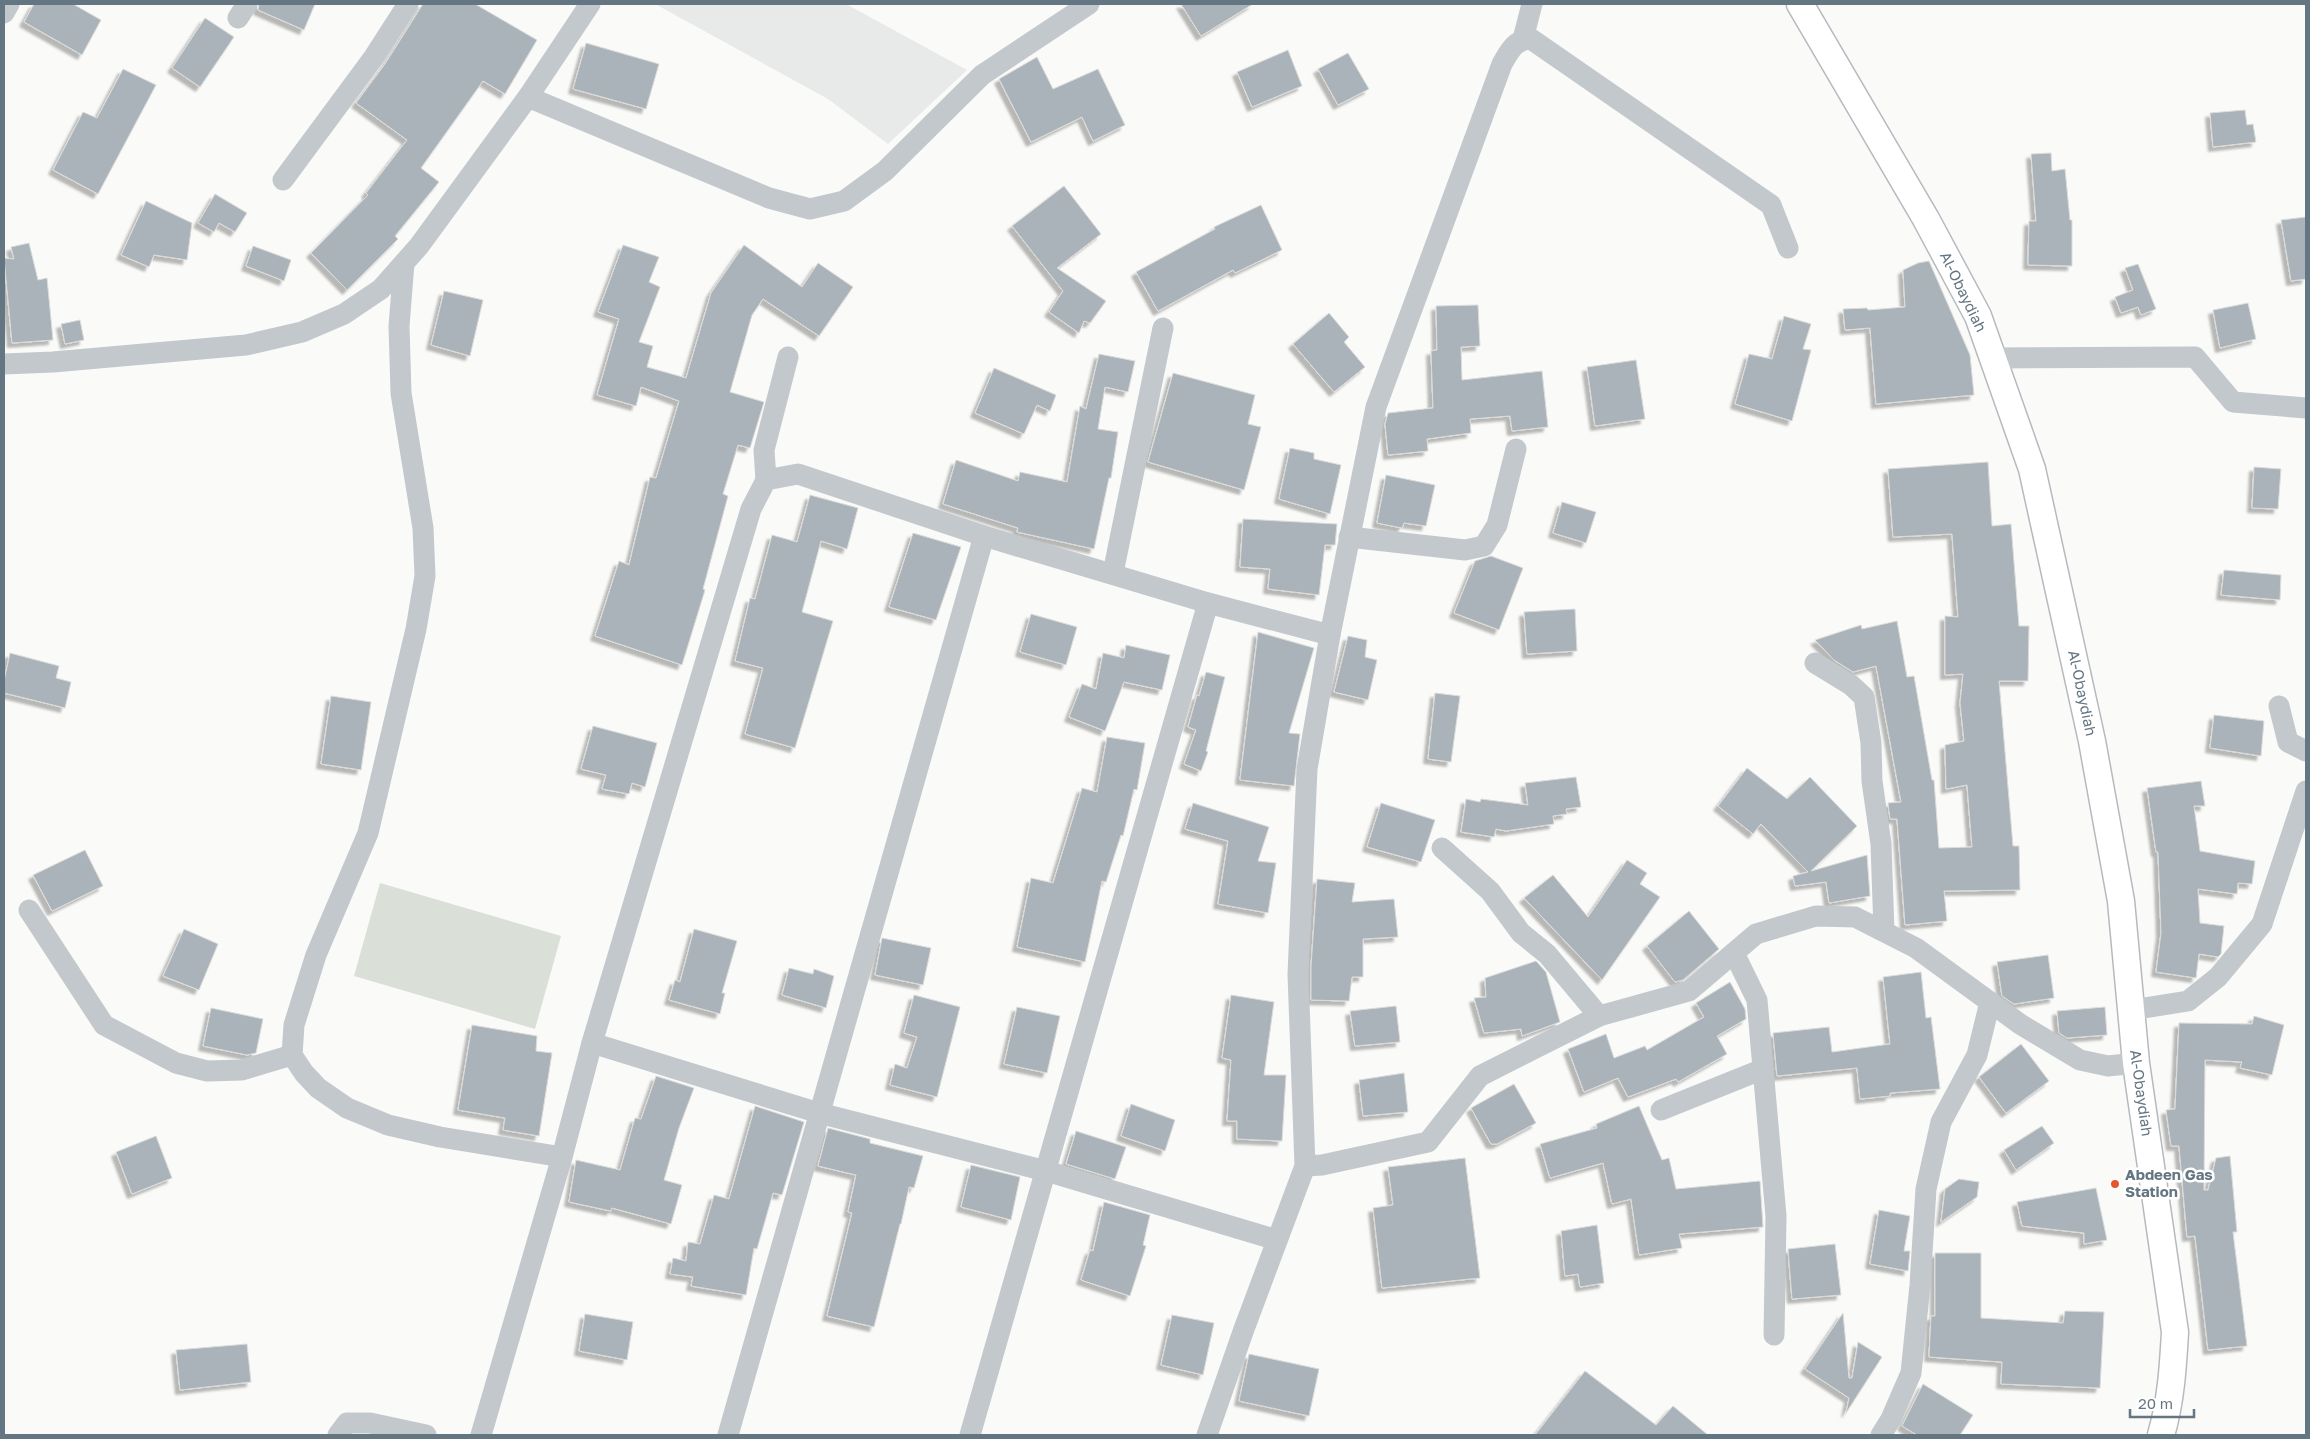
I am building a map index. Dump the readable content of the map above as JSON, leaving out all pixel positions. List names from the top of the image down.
{
  "streets": {
    "main road": ["Al-Obaydiah"]
  },
  "places": ["Abdeen Gas Station"],
  "scale_bar": "20 m"
}
